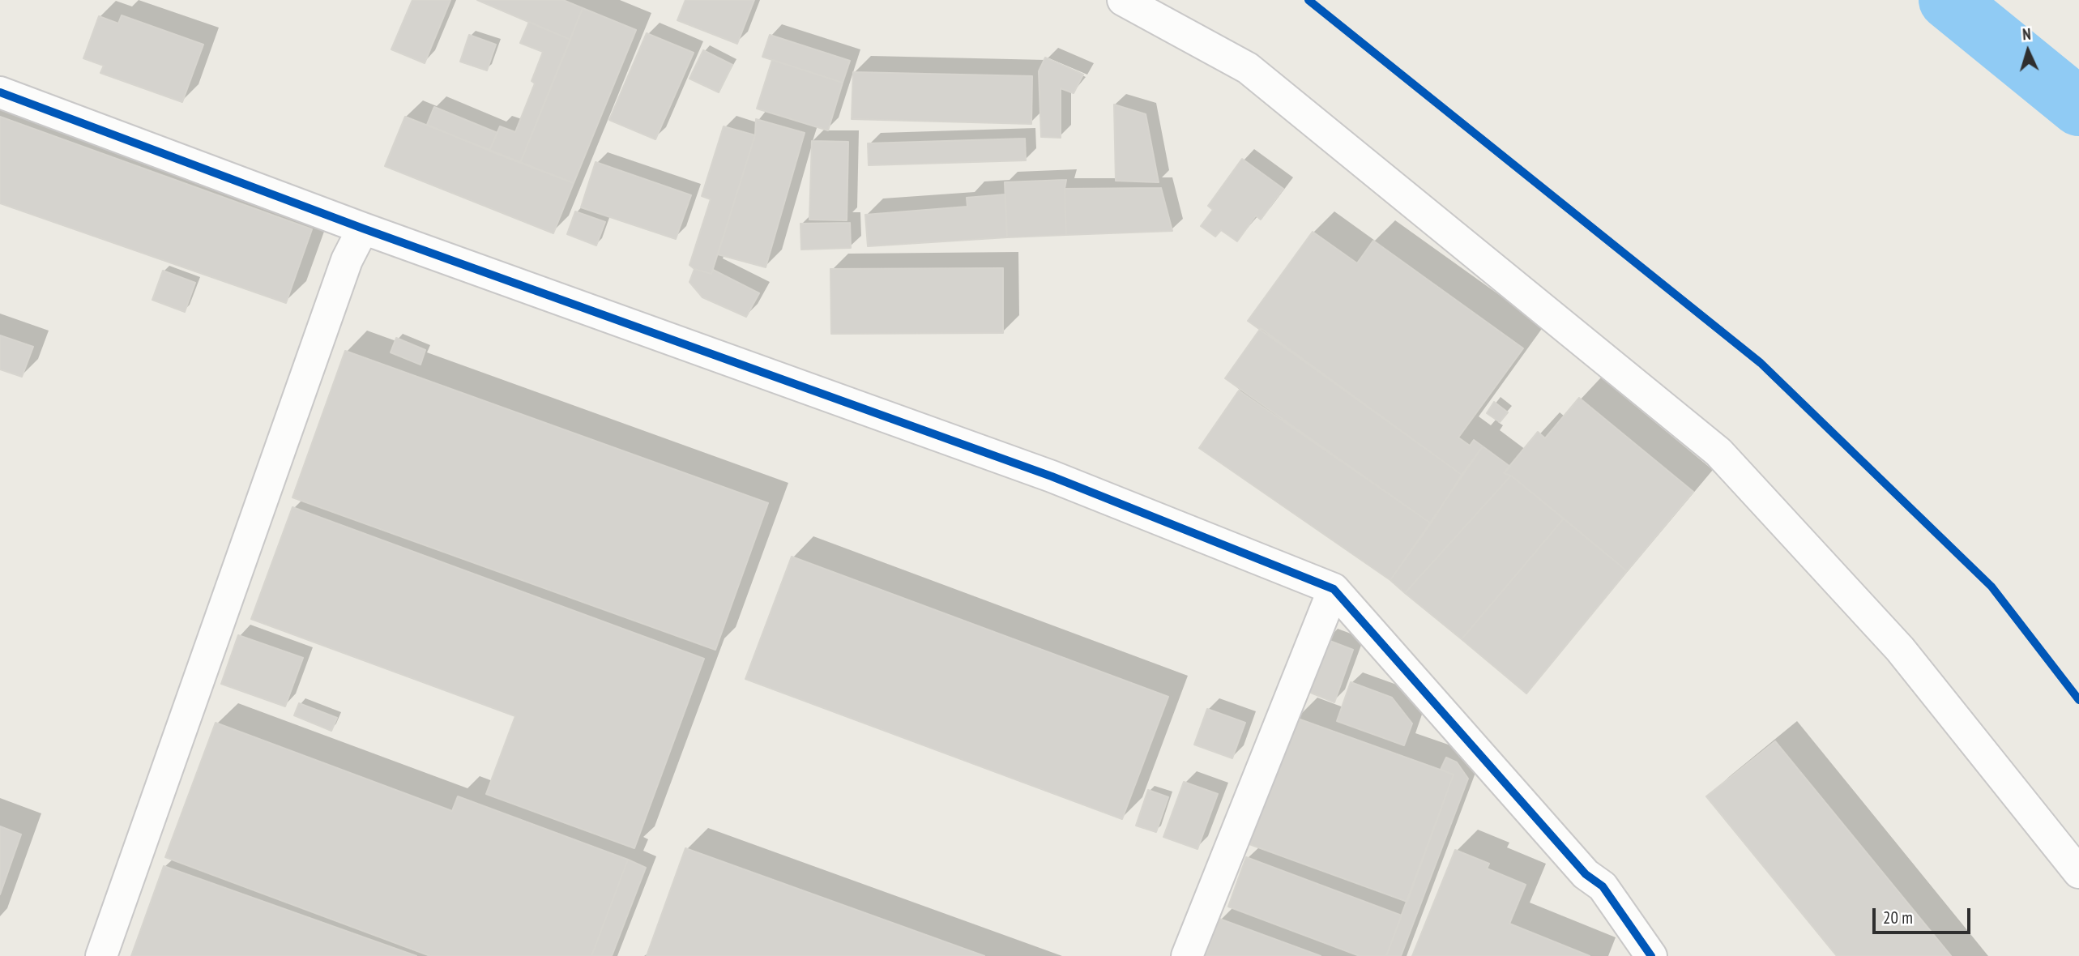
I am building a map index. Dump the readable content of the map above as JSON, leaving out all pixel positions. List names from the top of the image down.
{
  "scale_bar": "20 m",
  "north": "top"
}
